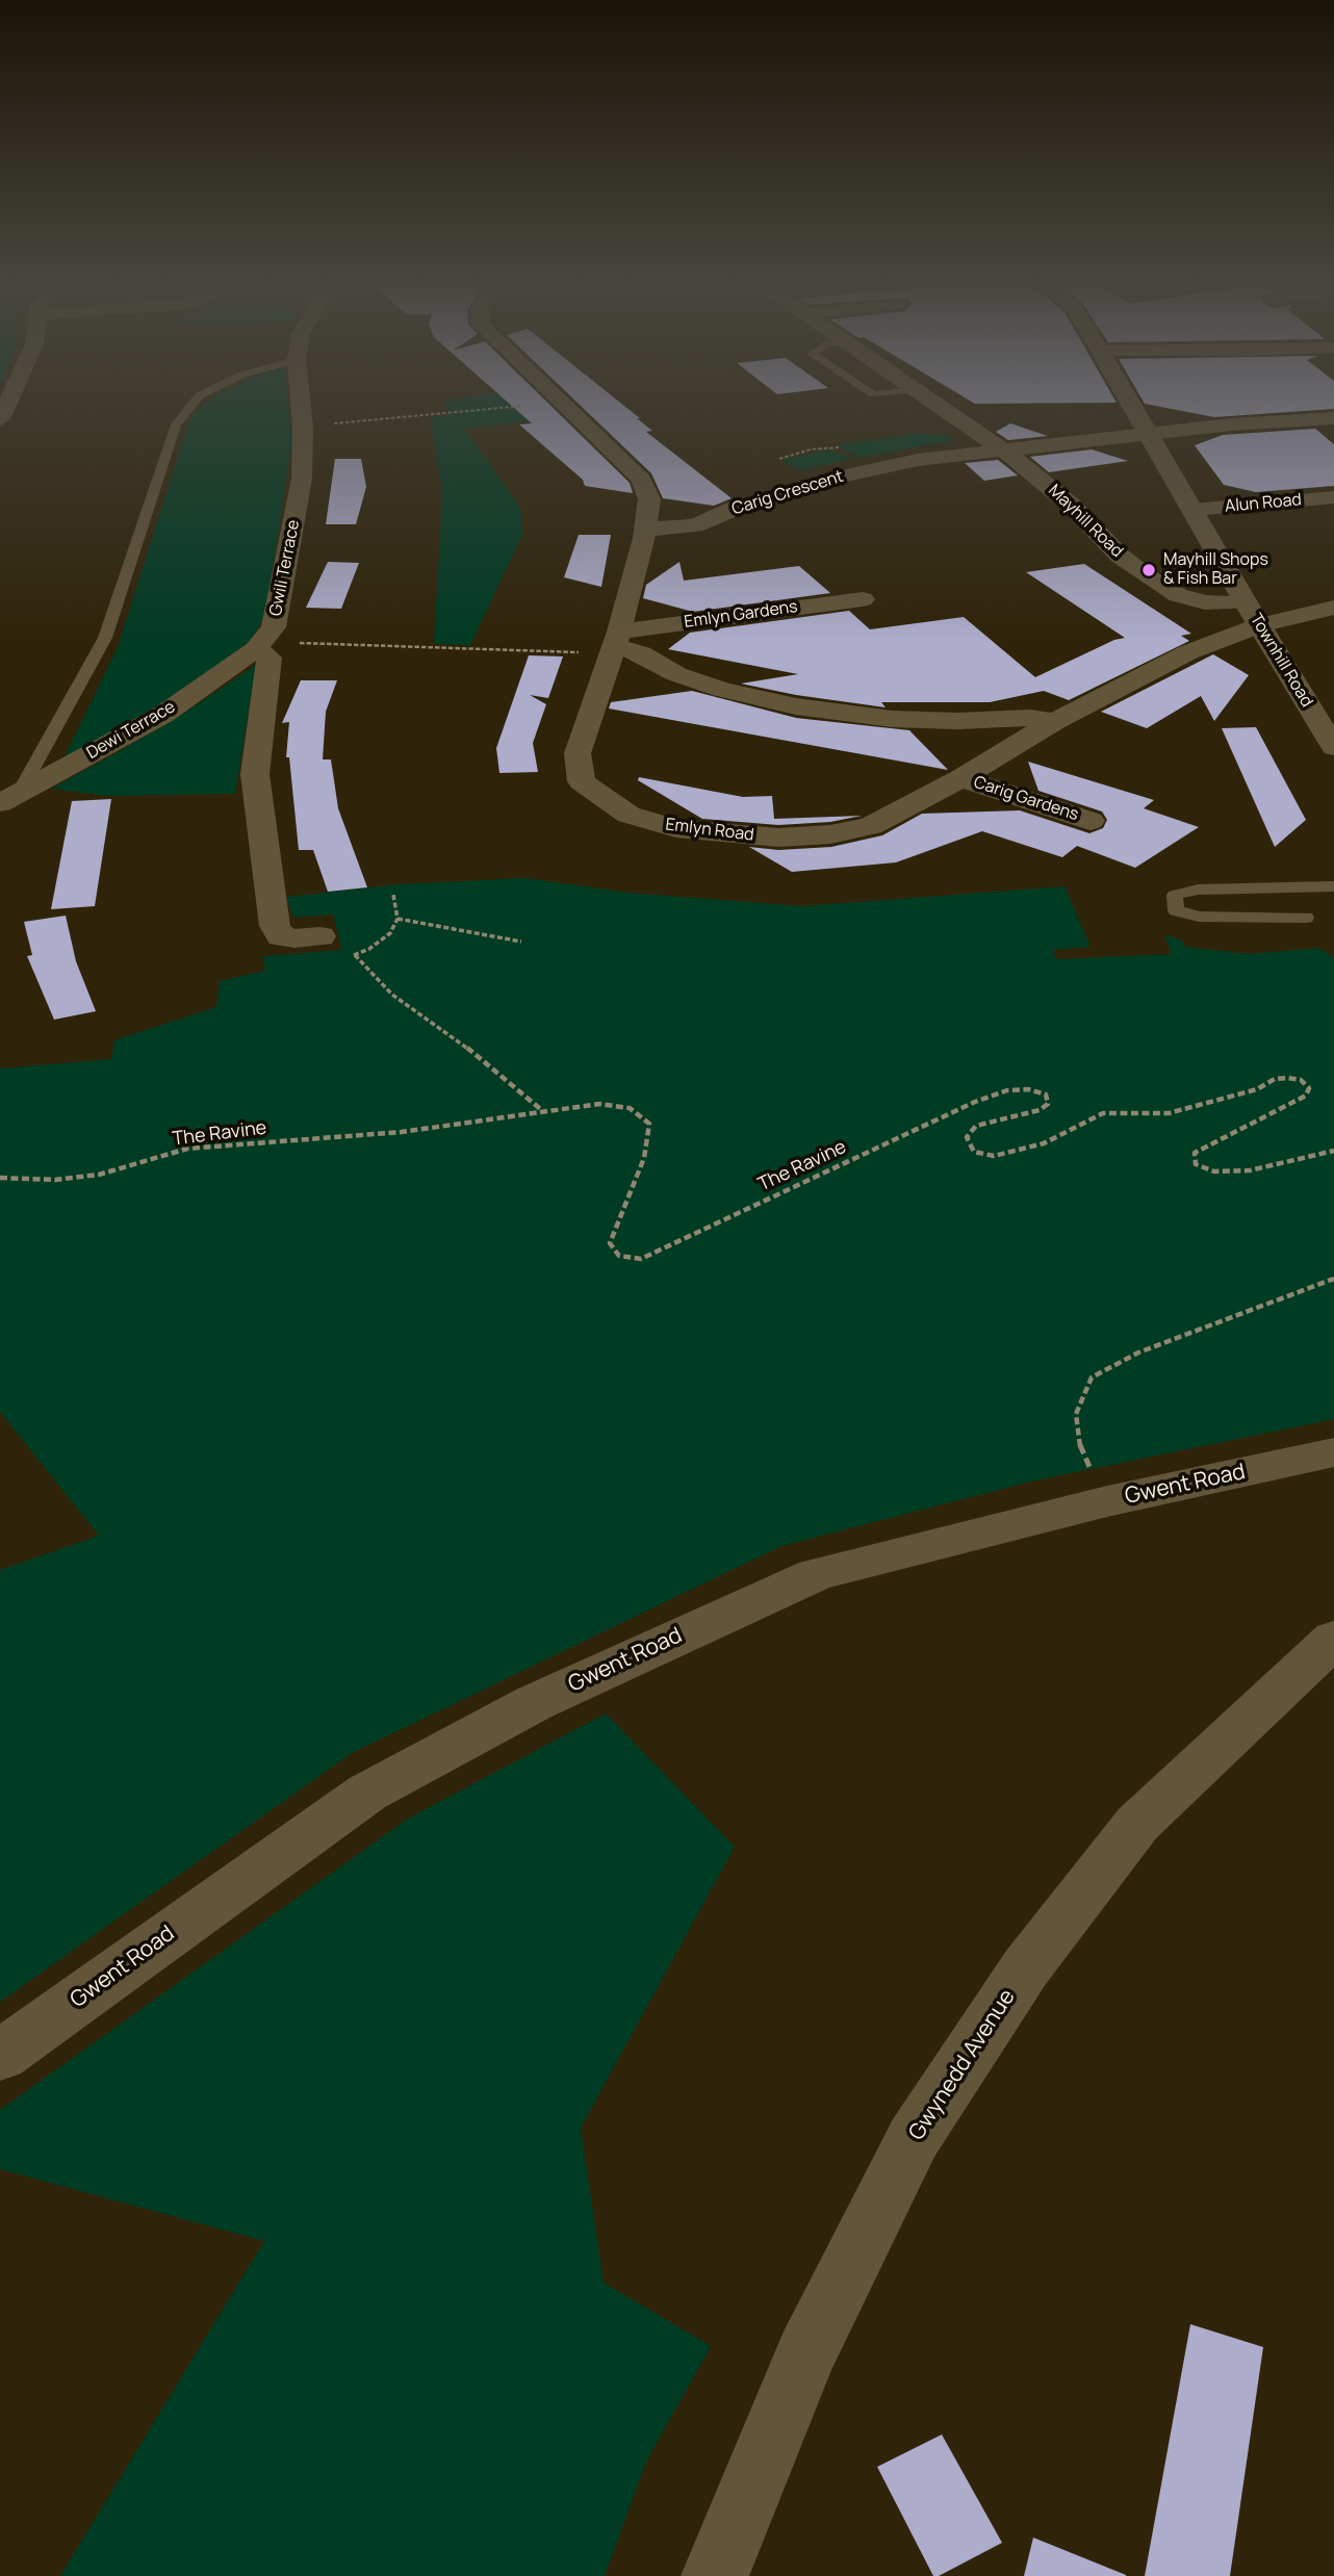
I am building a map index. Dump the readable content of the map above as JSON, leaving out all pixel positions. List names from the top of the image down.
{
  "streets": {
    "street": [
      "Carig Crescent",
      "Alun Road",
      "Mayhill Road",
      "Gwili Terrace",
      "Emlyn Gardens",
      "Townhill Road",
      "Dewi Terrace",
      "Carig Gardens",
      "Emlyn Road",
      "Gwent Road",
      "Gwynedd Avenue"
    ],
    "path": ["The Ravine"]
  },
  "crossings": [
    ["Carig Crescent", "Mayhill Road"],
    ["Carig Crescent", "Townhill Road"],
    ["Carig Crescent", "Emlyn Road"],
    ["Alun Road", "Townhill Road"],
    ["Mayhill Road", "Townhill Road"],
    ["Gwili Terrace", "Dewi Terrace"],
    ["Emlyn Gardens", "Emlyn Road"],
    ["Townhill Road", "Emlyn Road"],
    ["Carig Gardens", "Emlyn Road"]
  ],
  "places": ["Mayhill Shops & Fish Bar"]
}
